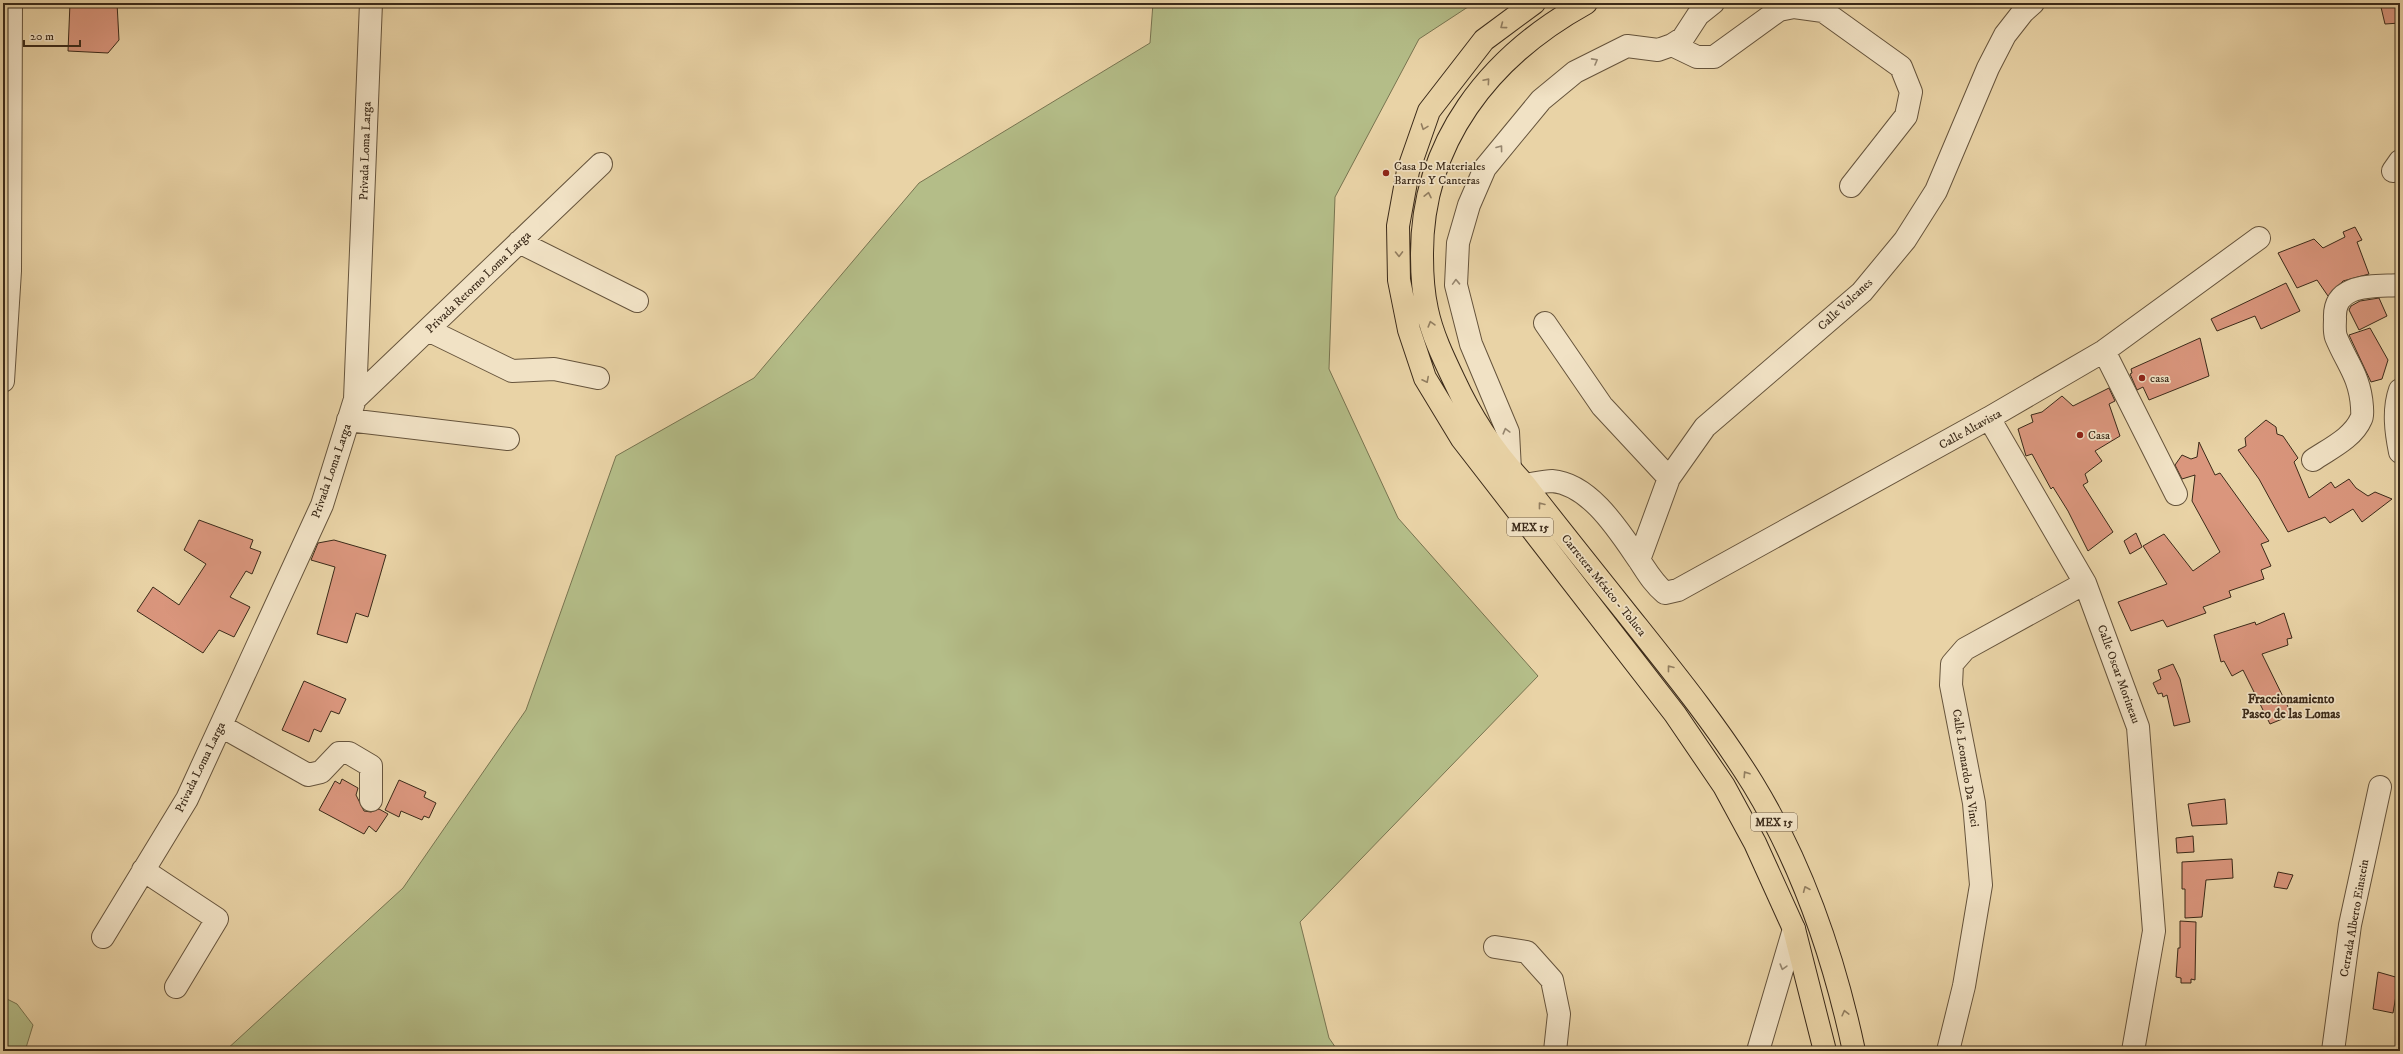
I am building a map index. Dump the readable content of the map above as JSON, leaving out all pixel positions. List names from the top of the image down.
{
  "streets": {
    "main road": ["MEX 15", "Carretera México - Toluca"],
    "street": [
      "Privada Loma Larga",
      "Privada Retorno Loma Larga",
      "Calle Volcanes",
      "Calle Altavista",
      "Calle Oscar Morineau",
      "Calle Leonardo Da Vinci",
      "Cerrada Alberto Einstein"
    ]
  },
  "crossings": [
    ["Privada Loma Larga", "Privada Retorno Loma Larga"],
    ["Calle Volcanes", "Calle Altavista"],
    ["Calle Altavista", "Calle Oscar Morineau"],
    ["Calle Oscar Morineau", "Calle Leonardo Da Vinci"]
  ],
  "districts": ["Fraccionamiento Paseo de las Lomas"],
  "places": ["Casa De Materiales Barros Y Canteras", "casa", "Casa"],
  "scale_bar": "20 m"
}
